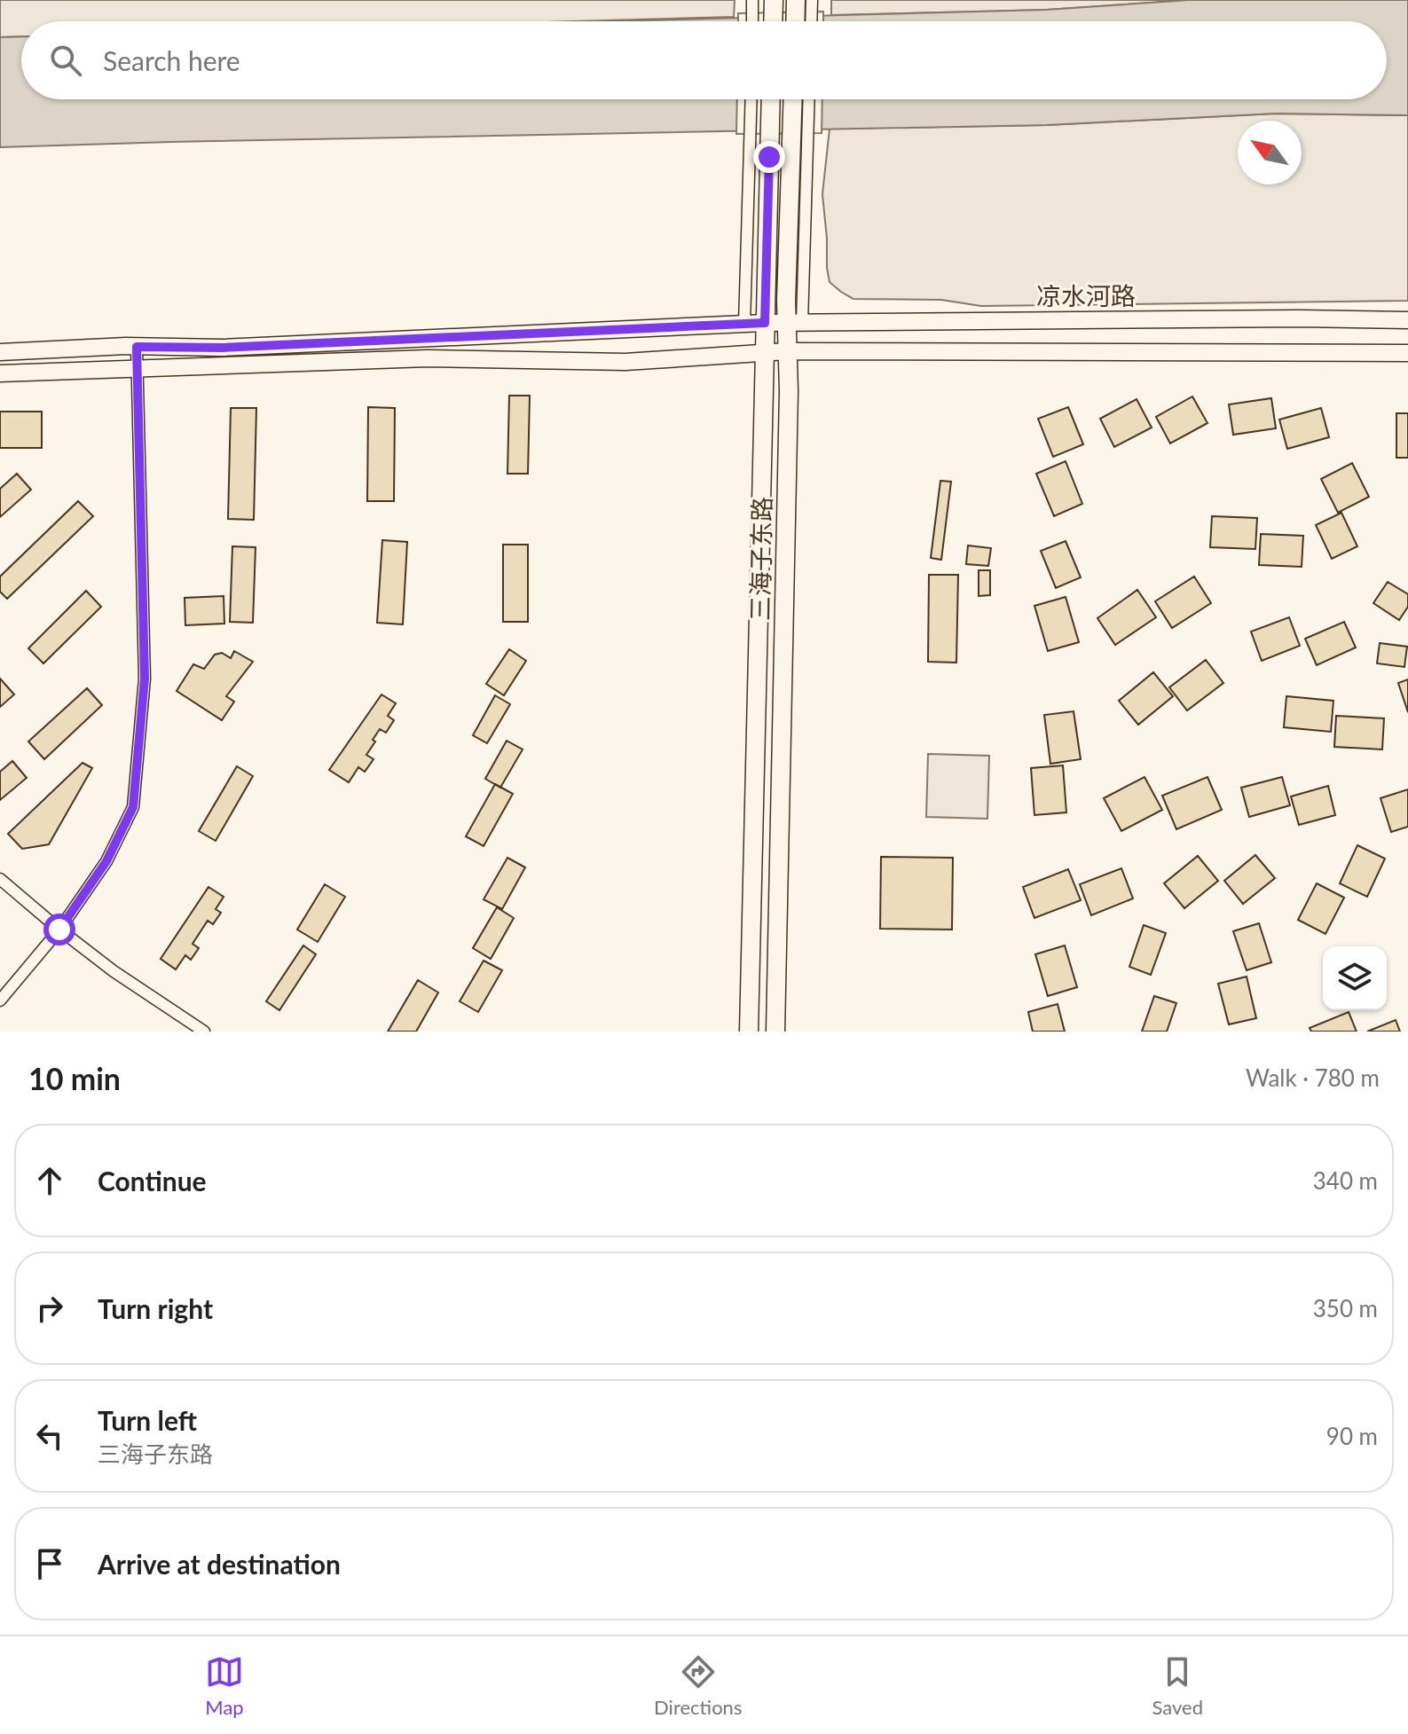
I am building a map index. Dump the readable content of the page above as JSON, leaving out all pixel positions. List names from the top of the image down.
{
  "streets": {
    "main road": ["三海子东路"],
    "street": ["凉水河路"]
  },
  "crossings": [
    ["凉水河路", "三海子东路"]
  ],
  "north": "top left",
  "page": {
    "search": "Search here",
    "heading": ["10 min", "Walk · 780 m"],
    "list": [
      ["Continue", "340 m"],
      ["Turn right", "350 m"],
      ["Turn left", "三海子东路", "90 m"],
      "Arrive at destination"
    ],
    "nav": ["Map", "Directions", "Saved"]
  }
}
